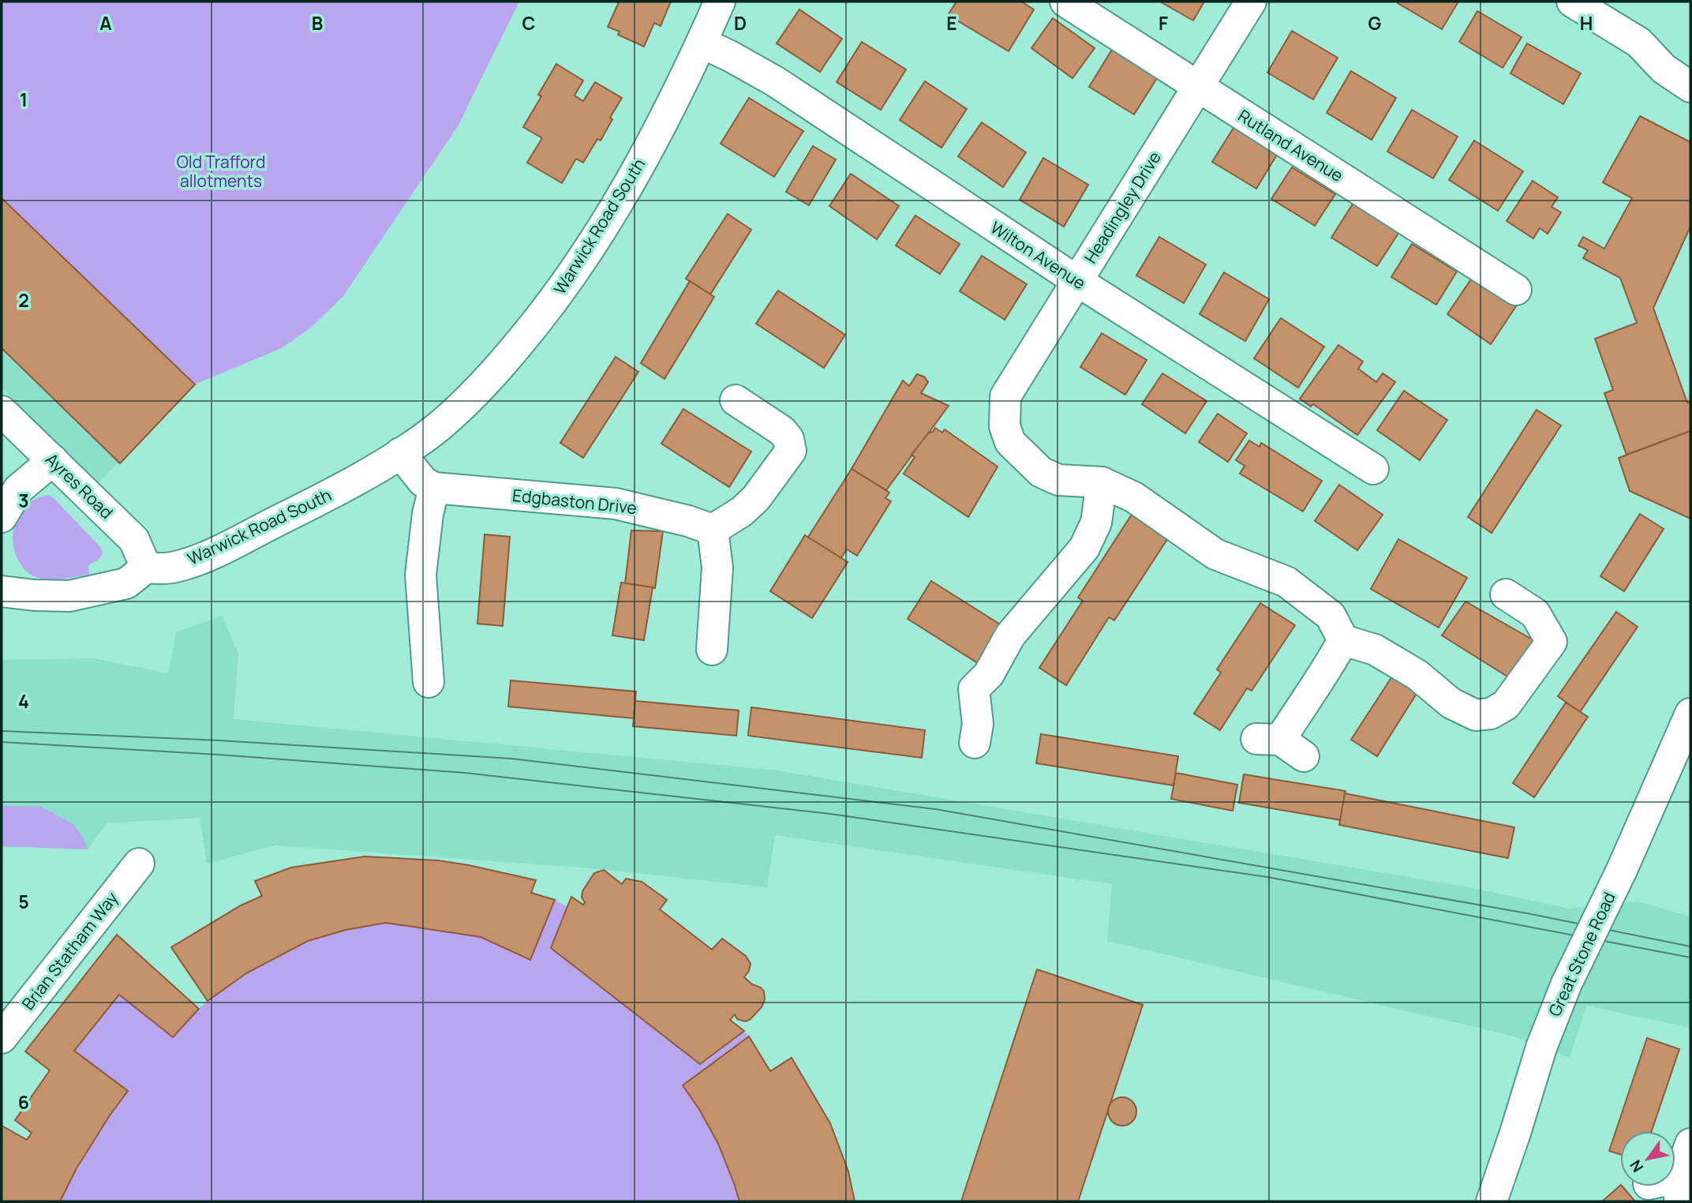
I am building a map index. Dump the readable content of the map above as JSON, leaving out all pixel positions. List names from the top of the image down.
{
  "streets": {
    "street": [
      "Rutland Avenue",
      "Headingley Drive",
      "Warwick Road South",
      "Wilton Avenue",
      "Ayres Road",
      "Edgbaston Drive",
      "Brian Statham Way",
      "Great Stone Road"
    ]
  },
  "crossings": [
    ["Rutland Avenue", "Headingley Drive"],
    ["Headingley Drive", "Wilton Avenue"],
    ["Warwick Road South", "Wilton Avenue"],
    ["Warwick Road South", "Ayres Road"]
  ],
  "parks": ["Old Trafford allotments"],
  "north": "bottom left",
  "grid": {
    "columns": [
      "A",
      "B",
      "C",
      "D",
      "E",
      "F",
      "G",
      "H"
    ],
    "rows": [
      "1",
      "2",
      "3",
      "4",
      "5",
      "6"
    ]
  }
}
